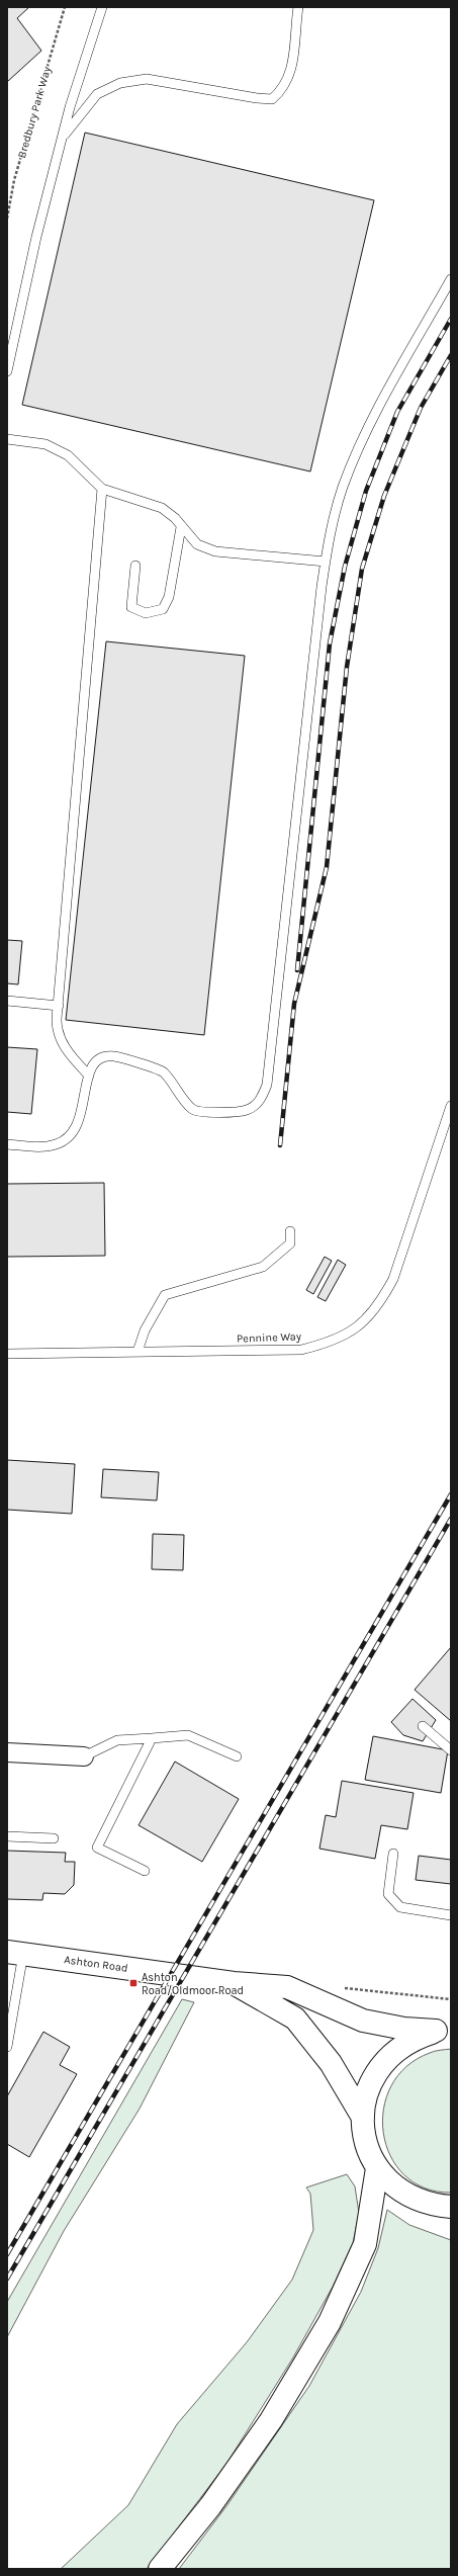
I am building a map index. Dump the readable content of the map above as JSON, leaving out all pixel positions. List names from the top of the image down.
{
  "streets": {
    "highway": ["Ashton Road"],
    "lane": ["Pennine Way"],
    "path": ["Bredbury Park Way"]
  },
  "places": {
    "transit": ["Ashton Road/Oldmoor Road"]
  }
}
